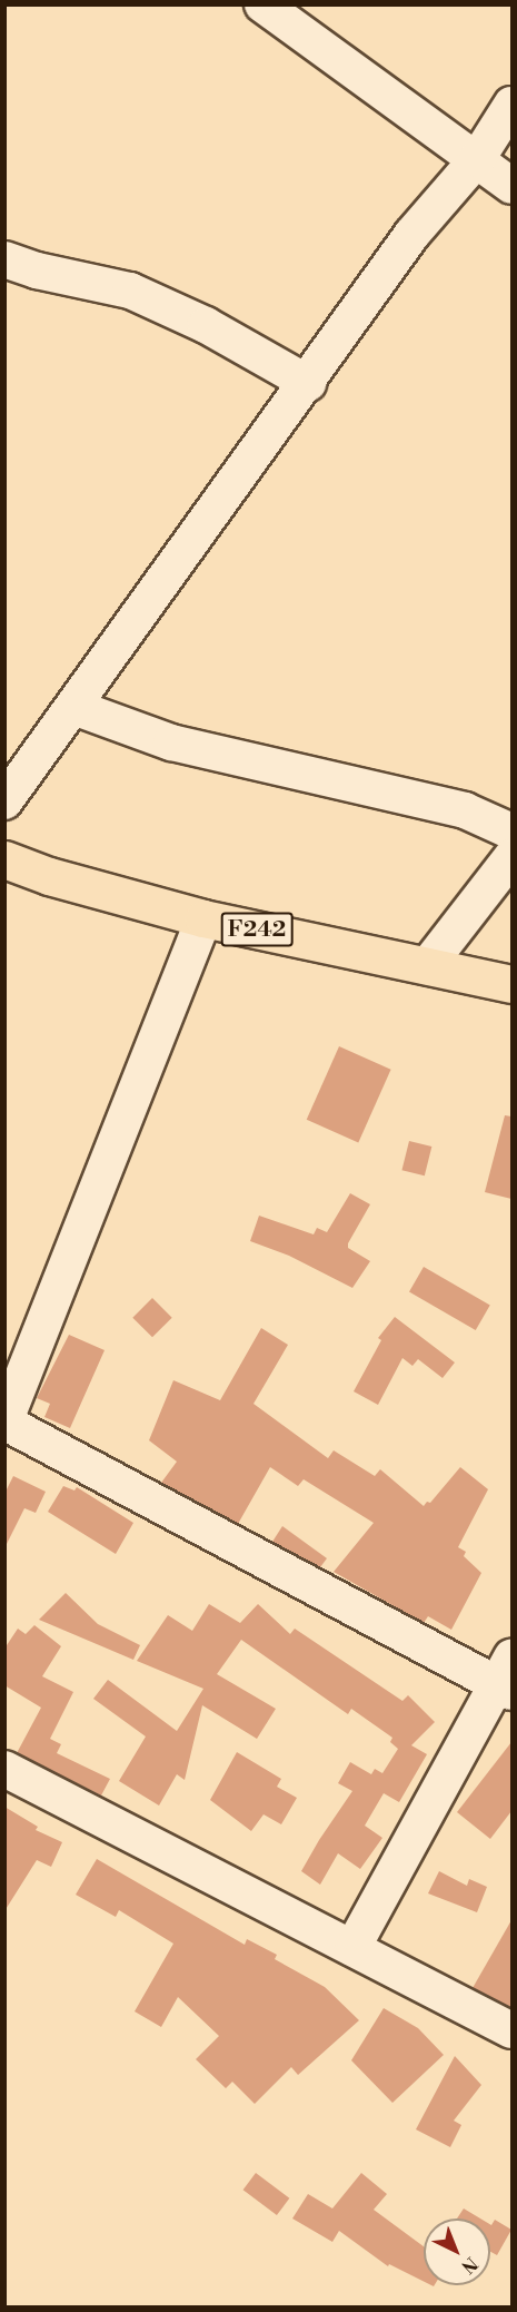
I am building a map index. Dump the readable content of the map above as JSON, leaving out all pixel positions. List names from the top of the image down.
{
  "streets": {
    "main road": ["F242"]
  },
  "north": "bottom right"
}
